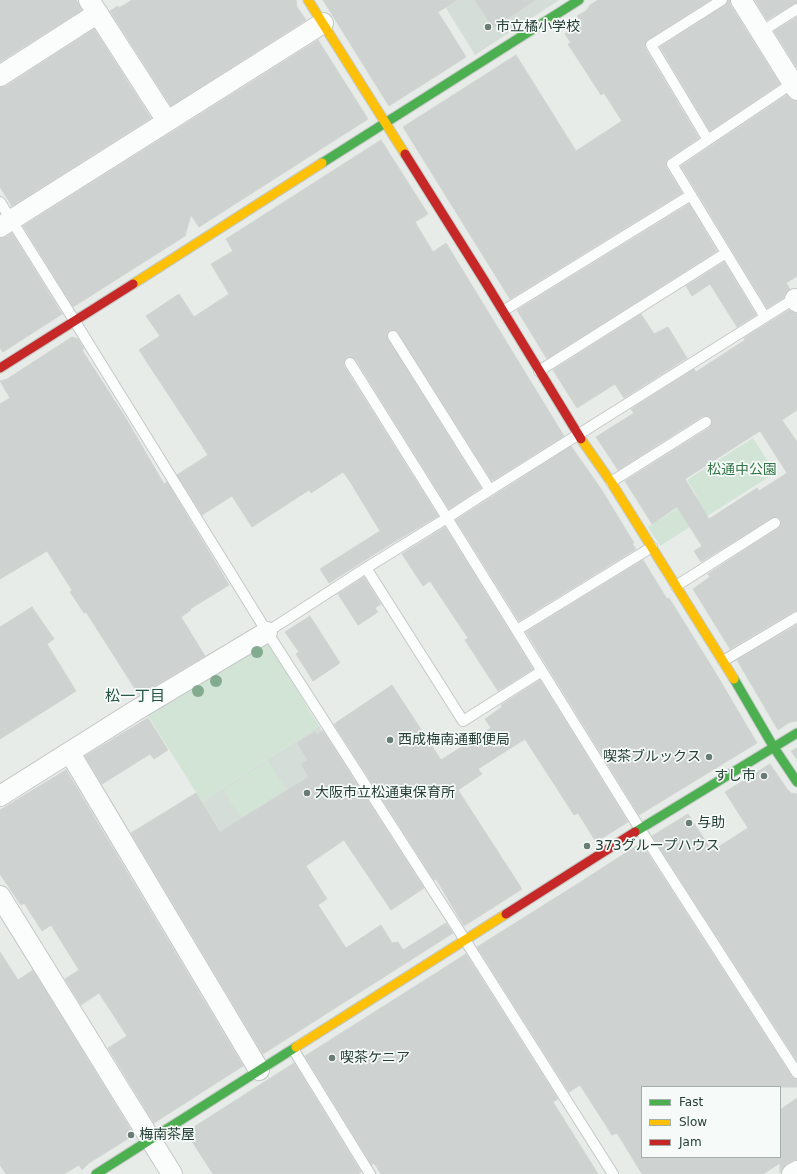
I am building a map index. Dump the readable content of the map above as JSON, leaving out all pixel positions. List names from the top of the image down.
{
  "districts": ["松一丁目"],
  "parks": ["松通中公園"],
  "places": [
    "市立橘小学校",
    "西成梅南通郵便局",
    "喫茶ブルックス",
    "すし市",
    "大阪市立松通東保育所",
    "与助",
    "373グループハウス",
    "喫茶ケニア",
    "梅南茶屋"
  ],
  "legend": ["Fast", "Slow", "Jam"]
}
